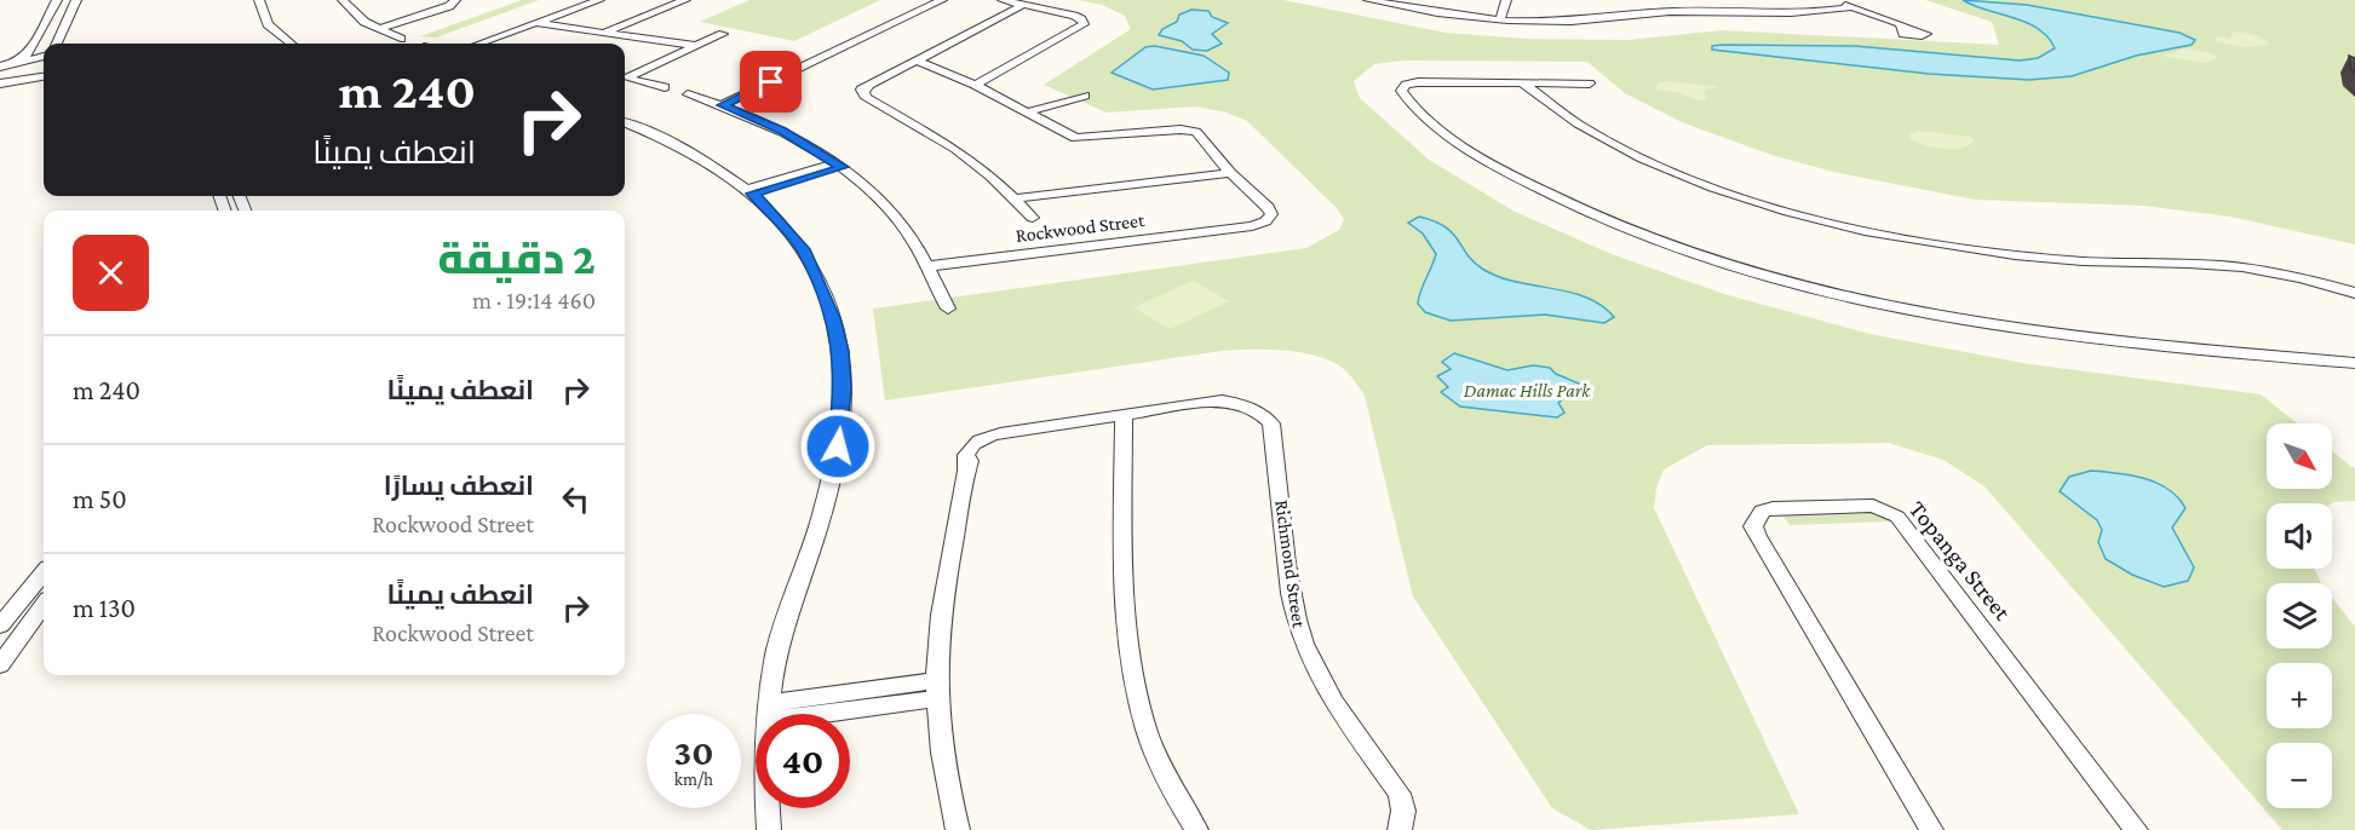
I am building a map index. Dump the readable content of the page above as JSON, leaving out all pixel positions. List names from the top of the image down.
{
  "streets": {
    "street": ["Rockwood Street", "Topanga Street", "Richmond Street"]
  },
  "parks": ["Damac Hills Park"],
  "north": "bottom right",
  "page": {
    "turn": ["240 m", "انعطف يمينًا"],
    "heading": ["2 دقيقة", "460 m · 19:14"],
    "list": [
      {
        "name": "انعطف يمينًا",
        "value": "240 m"
      },
      {
        "name": "انعطف يسارًا",
        "note": "Rockwood Street",
        "value": "50 m"
      },
      {
        "name": "انعطف يمينًا",
        "note": "Rockwood Street",
        "value": "130 m"
      }
    ],
    "map_buttons": ["+", "−"],
    "speed": "30 km/h",
    "limit": "40"
  }
}
